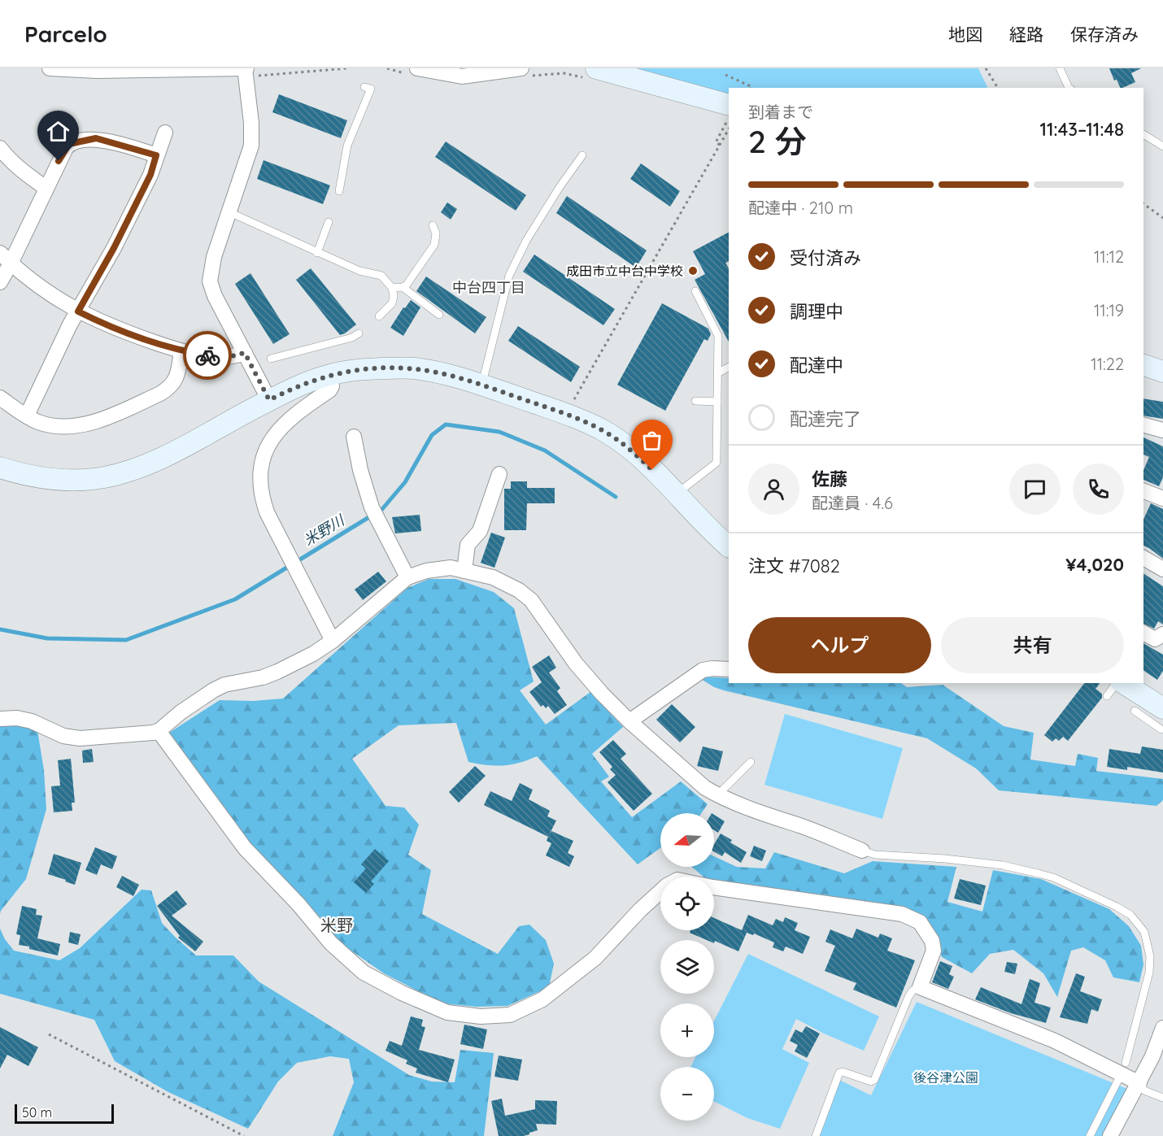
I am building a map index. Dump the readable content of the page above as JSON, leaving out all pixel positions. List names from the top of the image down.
{
  "districts": ["中台四丁目", "米野"],
  "water": ["米野川"],
  "parks": ["後谷津公園"],
  "places": ["成田市立中台中学校"],
  "scale_bar": "50 m",
  "north": "left",
  "page": {
    "header": "Parcelo",
    "nav": ["地図", "経路", "保存済み"],
    "heading": ["2 分", "到着まで", "11:43–11:48"],
    "panel": [
      "佐藤",
      "配達員 · 4.6",
      "注文 #7082",
      "¥4,020"
    ],
    "bar": "配達中 · 210 m",
    "list": [
      ["受付済み", "11:12"],
      ["調理中", "11:19"],
      ["配達中", "11:22"],
      "配達完了"
    ],
    "buttons": ["ヘルプ", "共有"],
    "map_buttons": ["+", "−"],
    "scale": "50 m"
  }
}
